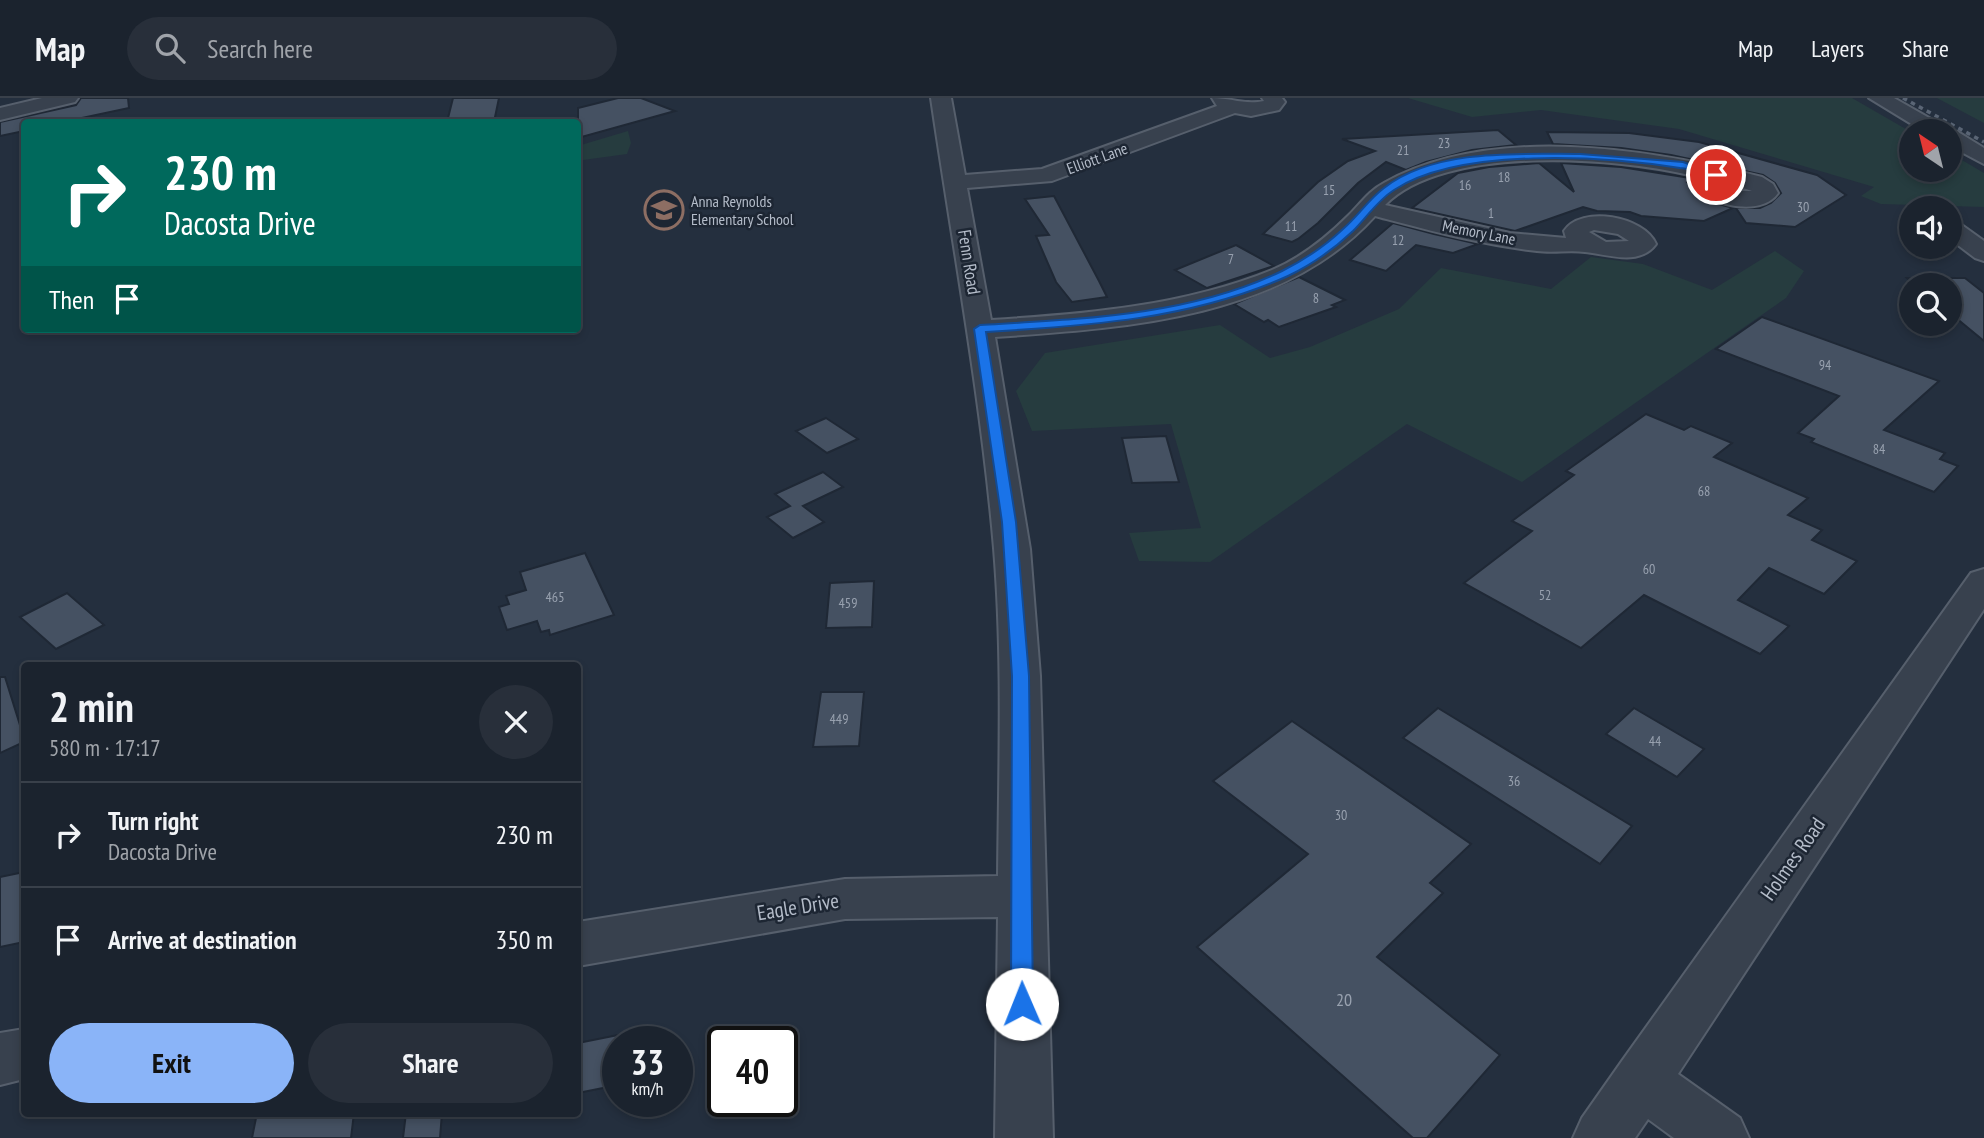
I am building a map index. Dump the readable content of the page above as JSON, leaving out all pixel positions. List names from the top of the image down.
{
  "streets": {
    "street": [
      "Elliott Lane",
      "Memory Lane",
      "Fenn Road",
      "Holmes Road",
      "Eagle Drive"
    ]
  },
  "crossings": [
    ["Elliott Lane", "Fenn Road"],
    ["Fenn Road", "Eagle Drive"]
  ],
  "places": {
    "school or university": ["Anna Reynolds Elementary School"]
  },
  "house_numbers": [
    "23",
    "21",
    "18",
    "16",
    "15",
    "30",
    "1",
    "11",
    "12",
    "7",
    "8",
    "94",
    "84",
    "68",
    "60",
    "52",
    "465",
    "459",
    "449",
    "44",
    "36",
    "30",
    "20"
  ],
  "north": "top left",
  "page": {
    "header": "Map",
    "search": "Search here",
    "nav": ["Map", "Layers", "Share"],
    "turn": ["230 m", "Dacosta Drive"],
    "then": "Then",
    "heading": ["2 min", "580 m · 17:17"],
    "list": [
      {
        "name": "Turn right",
        "note": "Dacosta Drive",
        "value": "230 m"
      },
      {
        "name": "Arrive at destination",
        "value": "350 m"
      }
    ],
    "buttons": ["Exit", "Share"],
    "speed": "33 km/h",
    "limit": "40"
  }
}
